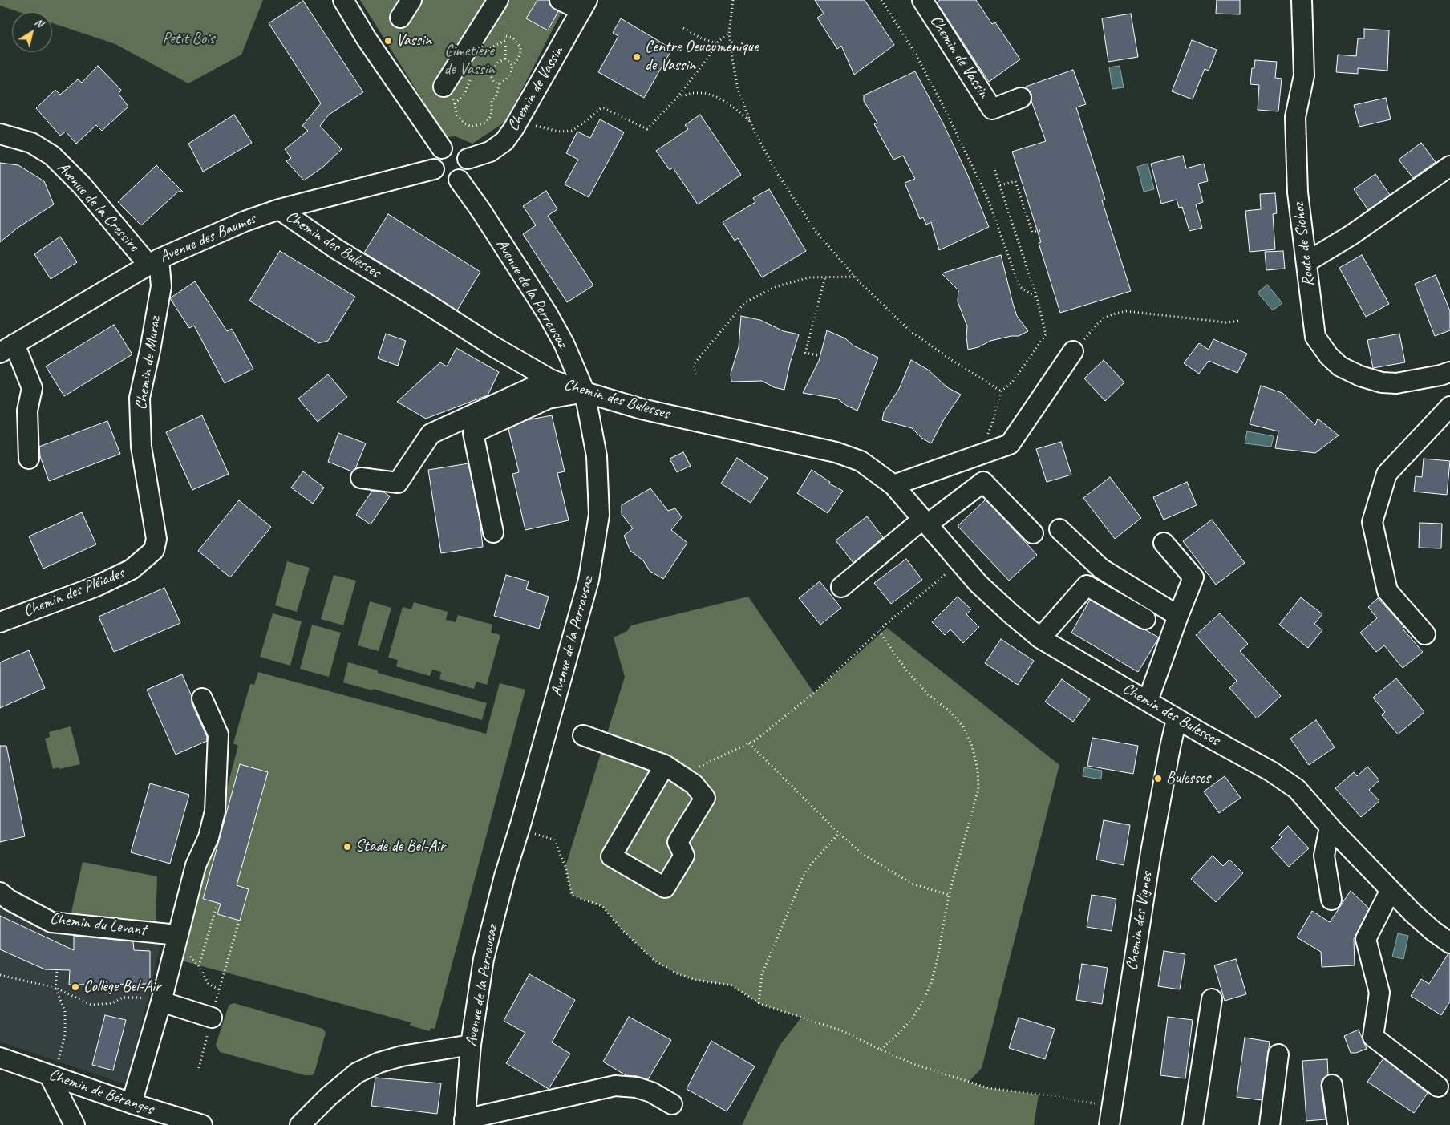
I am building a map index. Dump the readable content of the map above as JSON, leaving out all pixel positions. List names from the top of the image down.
{
  "streets": {
    "street": [
      "Chemin de Vassin",
      "Avenue de la Cressire",
      "Avenue des Baumes",
      "Chemin des Bulesses",
      "Route de Sichoz",
      "Avenue de la Perrausaz",
      "Chemin de Muraz",
      "Chemin des Pléiades",
      "Chemin des Vignes",
      "Chemin du Levant",
      "Chemin de Béranges"
    ]
  },
  "crossings": [
    ["Chemin de Vassin", "Avenue des Baumes"],
    ["Chemin de Vassin", "Avenue de la Perrausaz"],
    ["Avenue de la Cressire", "Avenue des Baumes"],
    ["Avenue de la Cressire", "Chemin de Muraz"],
    ["Avenue des Baumes", "Chemin des Bulesses"],
    ["Avenue des Baumes", "Avenue de la Perrausaz"],
    ["Avenue des Baumes", "Chemin de Muraz"],
    ["Chemin des Bulesses", "Avenue de la Perrausaz"],
    ["Chemin des Bulesses", "Chemin des Vignes"],
    ["Chemin de Muraz", "Chemin des Pléiades"]
  ],
  "parks": ["Petit Bois", "Cimetière de Vassin"],
  "places": [
    "Vassin",
    "Centre Oeucuménique de Vassin",
    "Bulesses",
    "Stade de Bel-Air",
    "Collège Bel-Air"
  ],
  "north": "top right"
}
